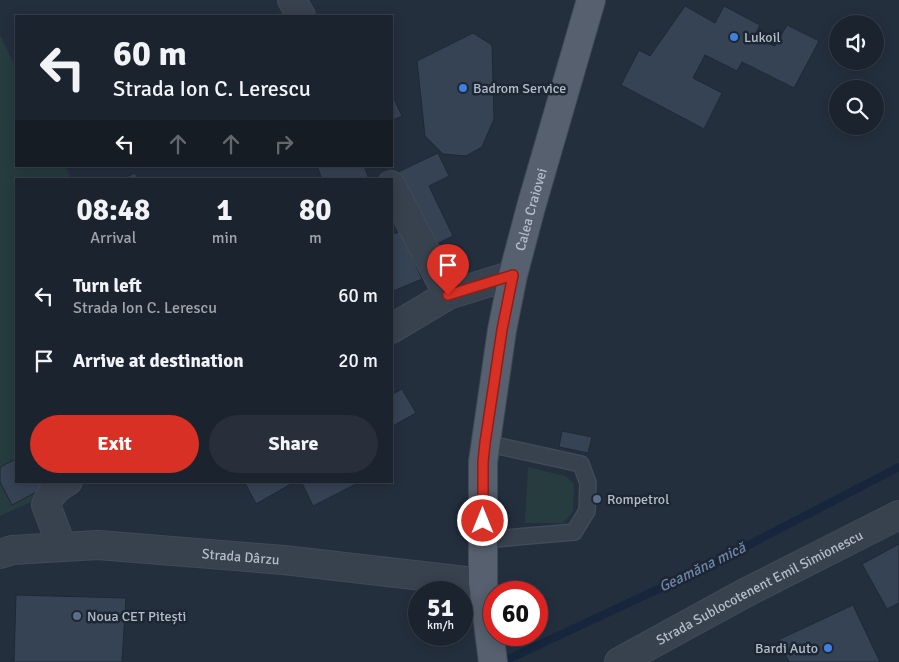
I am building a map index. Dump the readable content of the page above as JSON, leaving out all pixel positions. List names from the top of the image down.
{
  "streets": {
    "main road": ["Calea Craiovei"],
    "street": ["Strada Dârzu", "Strada Sublocotenent Emil Simionescu"]
  },
  "water": ["Geamăna mică"],
  "places": [
    "Lukoil",
    "Badrom Service",
    "Rompetrol",
    "Noua CET Pitești",
    "Bardi Auto"
  ],
  "page": {
    "turn": ["60 m", "Strada Ion C. Lerescu"],
    "eta": [
      "08:48",
      "Arrival",
      "1",
      "min",
      "80",
      "m"
    ],
    "list": [
      {
        "name": "Turn left",
        "note": "Strada Ion C. Lerescu",
        "value": "60 m"
      },
      {
        "name": "Arrive at destination",
        "value": "20 m"
      }
    ],
    "buttons": ["Exit", "Share"],
    "speed": "51 km/h",
    "limit": "60"
  }
}
